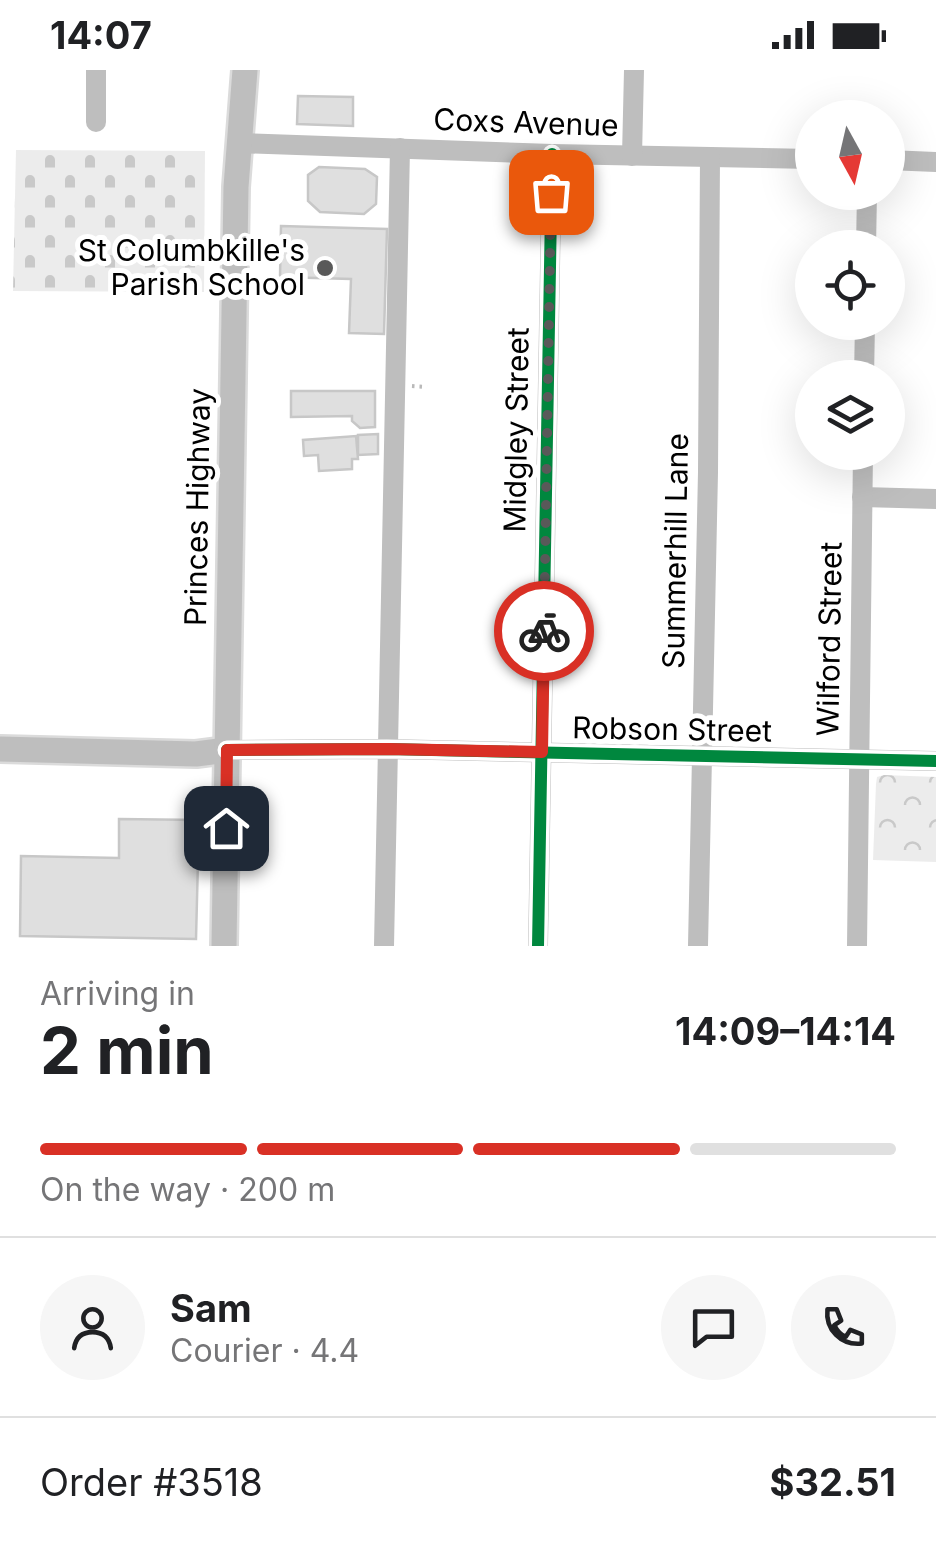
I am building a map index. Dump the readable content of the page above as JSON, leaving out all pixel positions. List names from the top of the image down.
{
  "streets": {
    "main road": ["Princes Highway"],
    "street": [
      "Coxs Avenue",
      "Midgley Street",
      "Summerhill Lane",
      "Wilford Street",
      "Robson Street"
    ]
  },
  "crossings": [
    ["Coxs Avenue", "Midgley Street"],
    ["Coxs Avenue", "Princes Highway"],
    ["Coxs Avenue", "Summerhill Lane"],
    ["Midgley Street", "Robson Street"],
    ["Princes Highway", "Robson Street"],
    ["Summerhill Lane", "Robson Street"],
    ["Wilford Street", "Robson Street"]
  ],
  "places": ["St Columbkille's Parish School"],
  "north": "bottom",
  "page": {
    "status": "14:07",
    "heading": ["2 min", "Arriving in", "14:09–14:14"],
    "panel": [
      "Sam",
      "Courier · 4.4",
      "Order #3518",
      "$32.51"
    ],
    "bar": "On the way · 200 m"
  }
}
